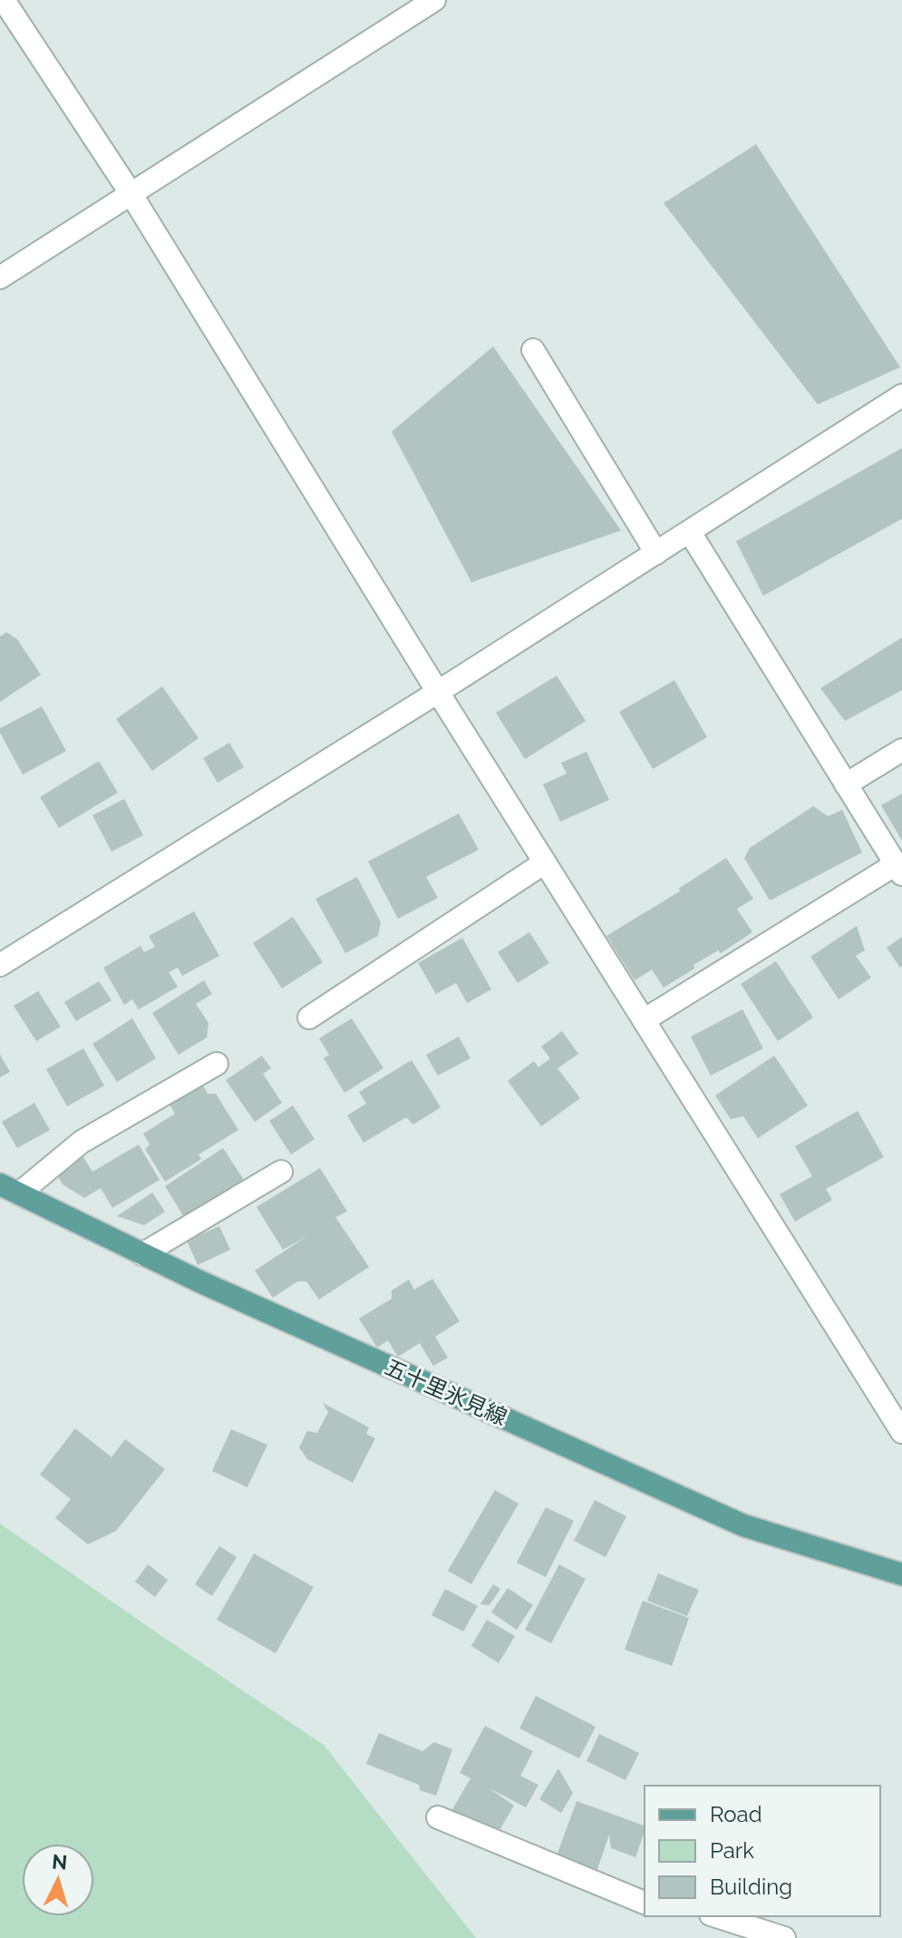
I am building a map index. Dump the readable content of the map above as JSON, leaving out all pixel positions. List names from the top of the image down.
{
  "streets": {
    "main road": ["五十里氷見線"]
  },
  "legend": ["Road", "Park", "Building"],
  "north": "top"
}
